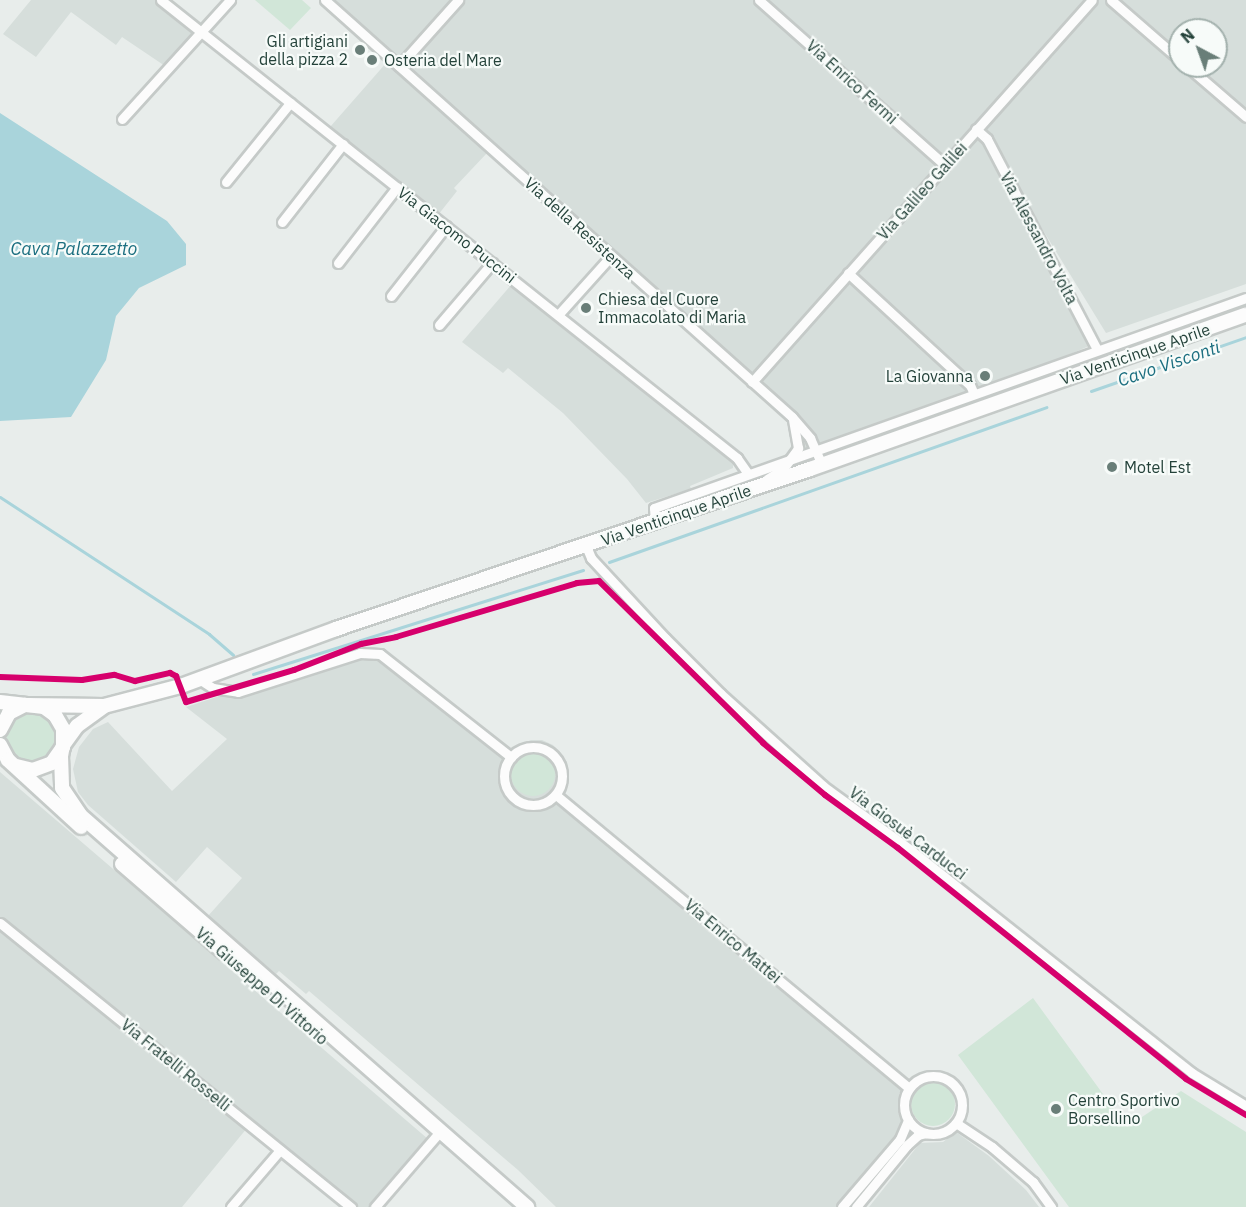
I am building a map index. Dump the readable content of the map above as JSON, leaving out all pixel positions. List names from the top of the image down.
{
  "streets": {
    "main road": ["Via Venticinque Aprile", "Via Giuseppe Di Vittorio"],
    "street": [
      "Via Enrico Fermi",
      "Via Galileo Galilei",
      "Via della Resistenza",
      "Via Giacomo Puccini",
      "Via Alessandro Volta",
      "Via Giosuè Carducci",
      "Via Enrico Mattei",
      "Via Fratelli Rosselli"
    ]
  },
  "crossings": [
    ["Via Enrico Fermi", "Via Galileo Galilei"],
    ["Via Galileo Galilei", "Via della Resistenza"],
    ["Via Galileo Galilei", "Via Alessandro Volta"],
    ["Via della Resistenza", "Via Venticinque Aprile"],
    ["Via Venticinque Aprile", "Via Giosuè Carducci"],
    ["Via Venticinque Aprile", "Via Giuseppe Di Vittorio"]
  ],
  "water": ["Cava Palazzetto", "Cavo Visconti"],
  "places": [
    "Gli artigiani della pizza 2",
    "Osteria del Mare",
    "Chiesa del Cuore Immacolato di Maria",
    "La Giovanna",
    "Motel Est",
    "Centro Sportivo Borsellino"
  ],
  "north": "top left"
}
